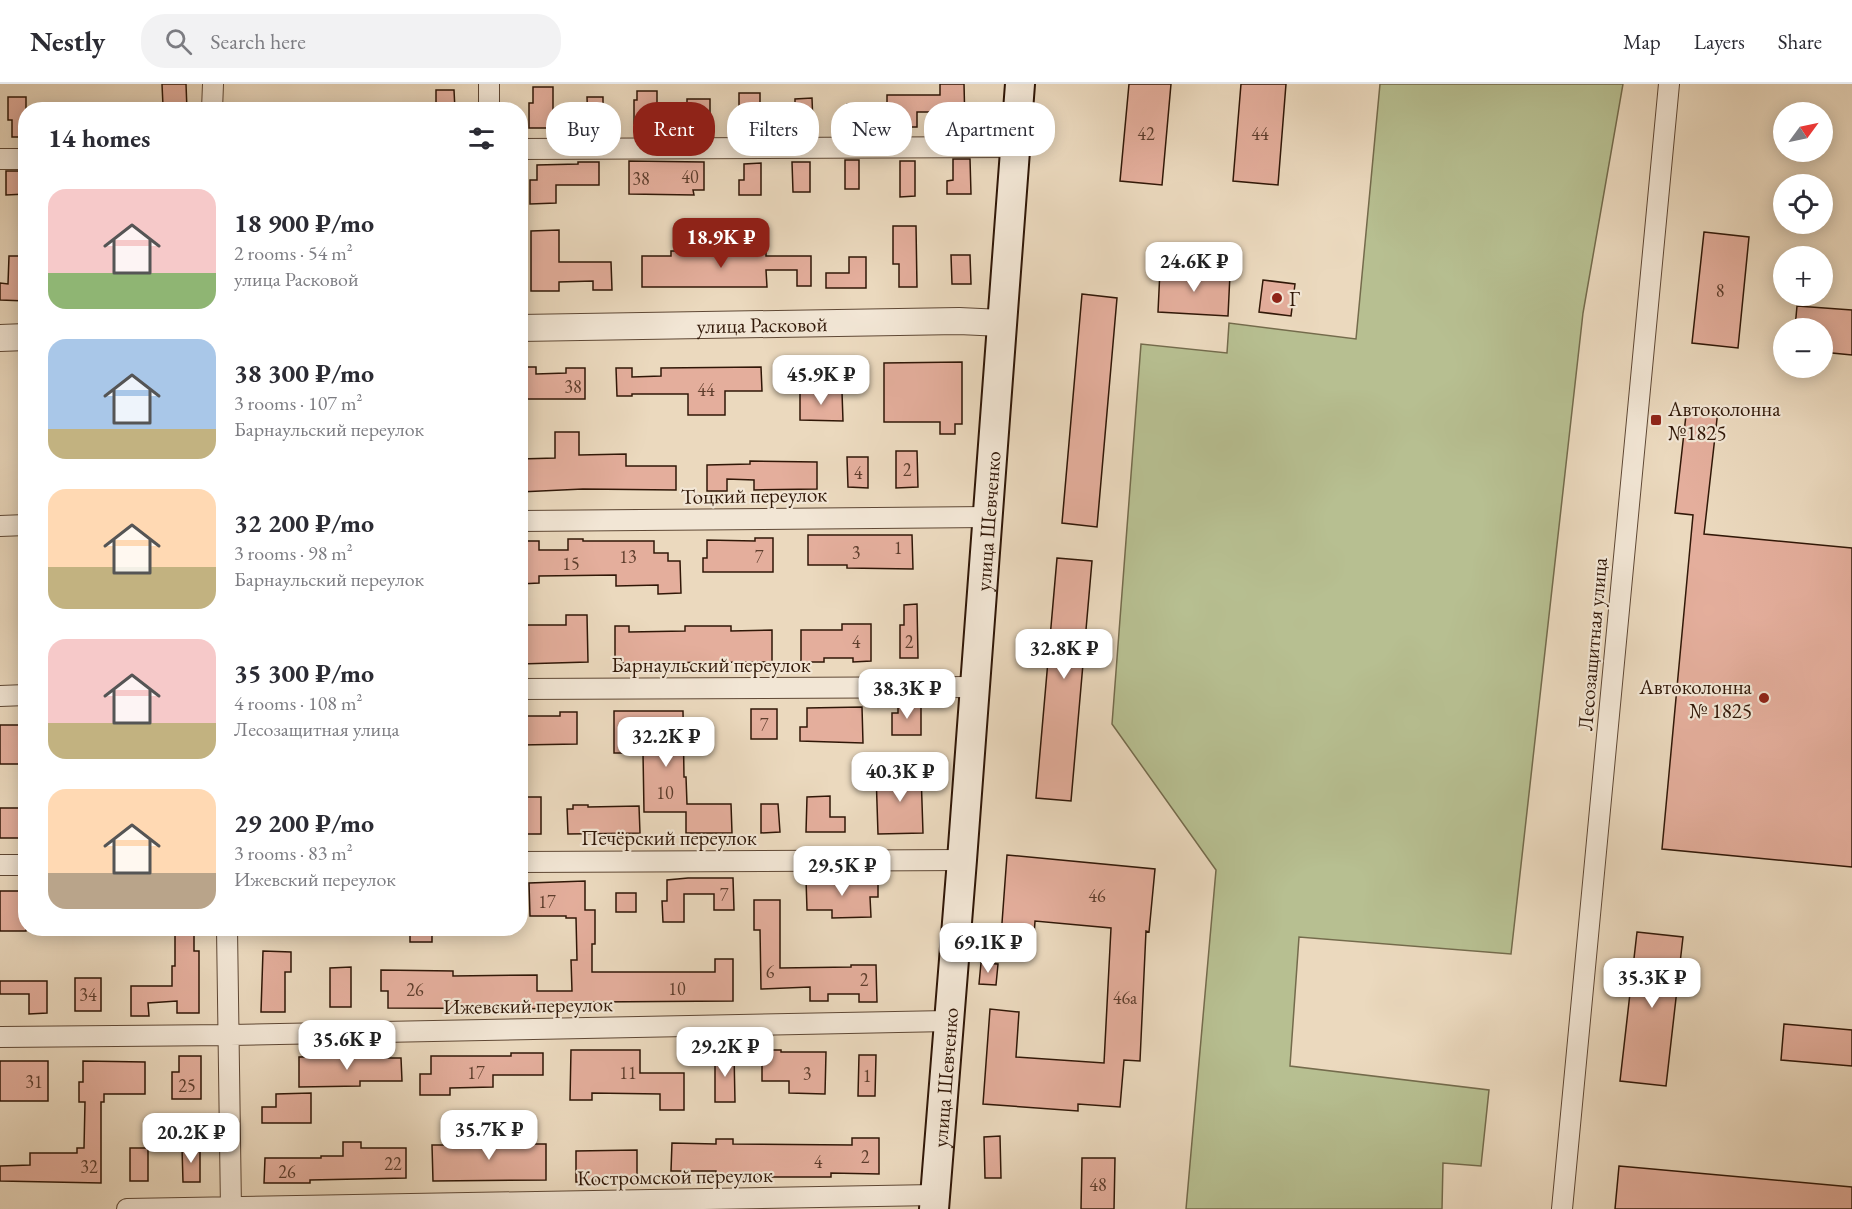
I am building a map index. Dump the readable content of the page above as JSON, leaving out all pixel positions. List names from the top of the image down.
{
  "streets": {
    "main road": ["улица Шевченко"],
    "street": [
      "улица Расковой",
      "Тоцкий переулок",
      "Лесозащитная улица",
      "Барнаульский переулок",
      "Печёрский переулок",
      "Ижевский переулок",
      "Костромской переулок"
    ]
  },
  "crossings": [
    ["улица Расковой", "улица Шевченко"],
    ["Тоцкий переулок", "улица Шевченко"],
    ["улица Шевченко", "Барнаульский переулок"],
    ["улица Шевченко", "Печёрский переулок"],
    ["улица Шевченко", "Ижевский переулок"],
    ["улица Шевченко", "Костромской переулок"]
  ],
  "places": {
    "other": ["Г", "Автоколонна № 1825"],
    "transit": ["Автоколонна №1825"]
  },
  "house_numbers": [
    "42",
    "44",
    "40",
    "38",
    "8",
    "38",
    "44",
    "2",
    "4",
    "1",
    "3",
    "13",
    "7",
    "15",
    "4",
    "2",
    "7",
    "10",
    "7",
    "46",
    "17",
    "6",
    "2",
    "10",
    "26",
    "34",
    "46а",
    "17",
    "11",
    "3",
    "1",
    "31",
    "25",
    "2",
    "4",
    "22",
    "32",
    "26",
    "48"
  ],
  "north": "top right",
  "page": {
    "header": "Nestly",
    "search": "Search here",
    "nav": ["Map", "Layers", "Share"],
    "map_buttons": ["+", "−"],
    "chip": [
      "Buy",
      "Rent",
      "Filters",
      "New",
      "Apartment"
    ],
    "heading": "14 homes",
    "list": [
      {
        "name": "18 900 ₽/mo",
        "note": "2 rooms · 54 m² · улица Расковой"
      },
      {
        "name": "38 300 ₽/mo",
        "note": "3 rooms · 107 m² · Барнаульский переулок"
      },
      {
        "name": "32 200 ₽/mo",
        "note": "3 rooms · 98 m² · Барнаульский переулок"
      },
      {
        "name": "35 300 ₽/mo",
        "note": "4 rooms · 108 m² · Лесозащитная улица"
      },
      {
        "name": "29 200 ₽/mo",
        "note": "3 rooms · 83 m² · Ижевский переулок"
      }
    ],
    "price": [
      "18.9K ₽",
      "24.6K ₽",
      "45.9K ₽",
      "32.8K ₽",
      "38.3K ₽",
      "32.2K ₽",
      "40.3K ₽",
      "29.5K ₽",
      "69.1K ₽",
      "35.3K ₽",
      "35.6K ₽",
      "29.2K ₽",
      "35.7K ₽",
      "20.2K ₽"
    ]
  }
}
